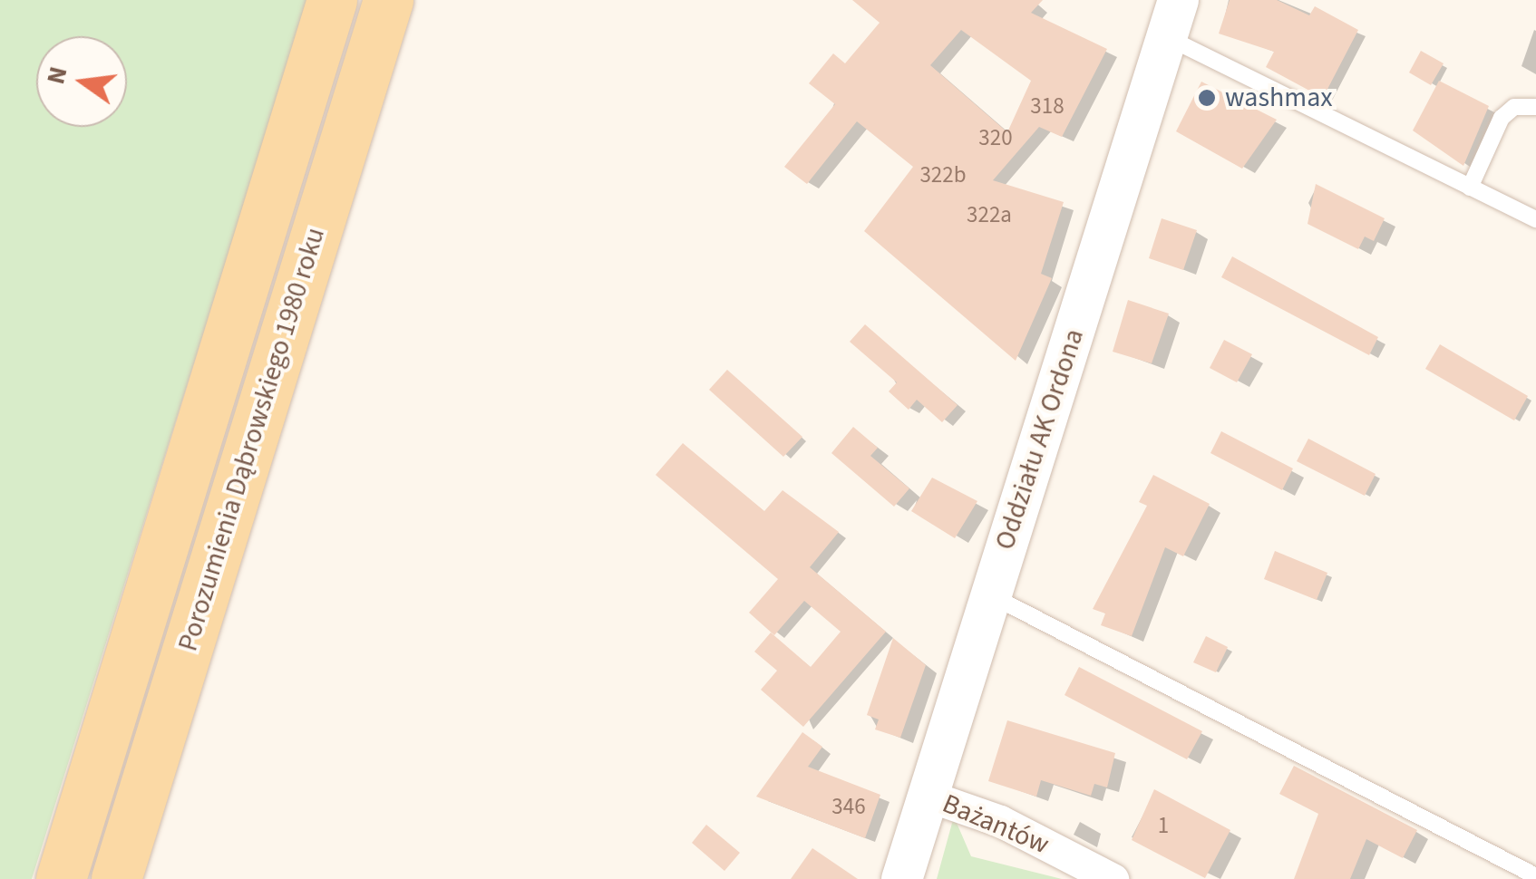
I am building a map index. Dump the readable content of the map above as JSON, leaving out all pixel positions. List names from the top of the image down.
{
  "streets": {
    "main road": ["Porozumienia Dąbrowskiego 1980 roku"],
    "street": ["Oddziału AK Ordona", "Bażantów"]
  },
  "crossings": [
    ["Oddziału AK Ordona", "Bażantów"]
  ],
  "places": ["washmax"],
  "house_numbers": [
    "318",
    "320",
    "322b",
    "322a",
    "346",
    "1"
  ],
  "north": "left"
}
